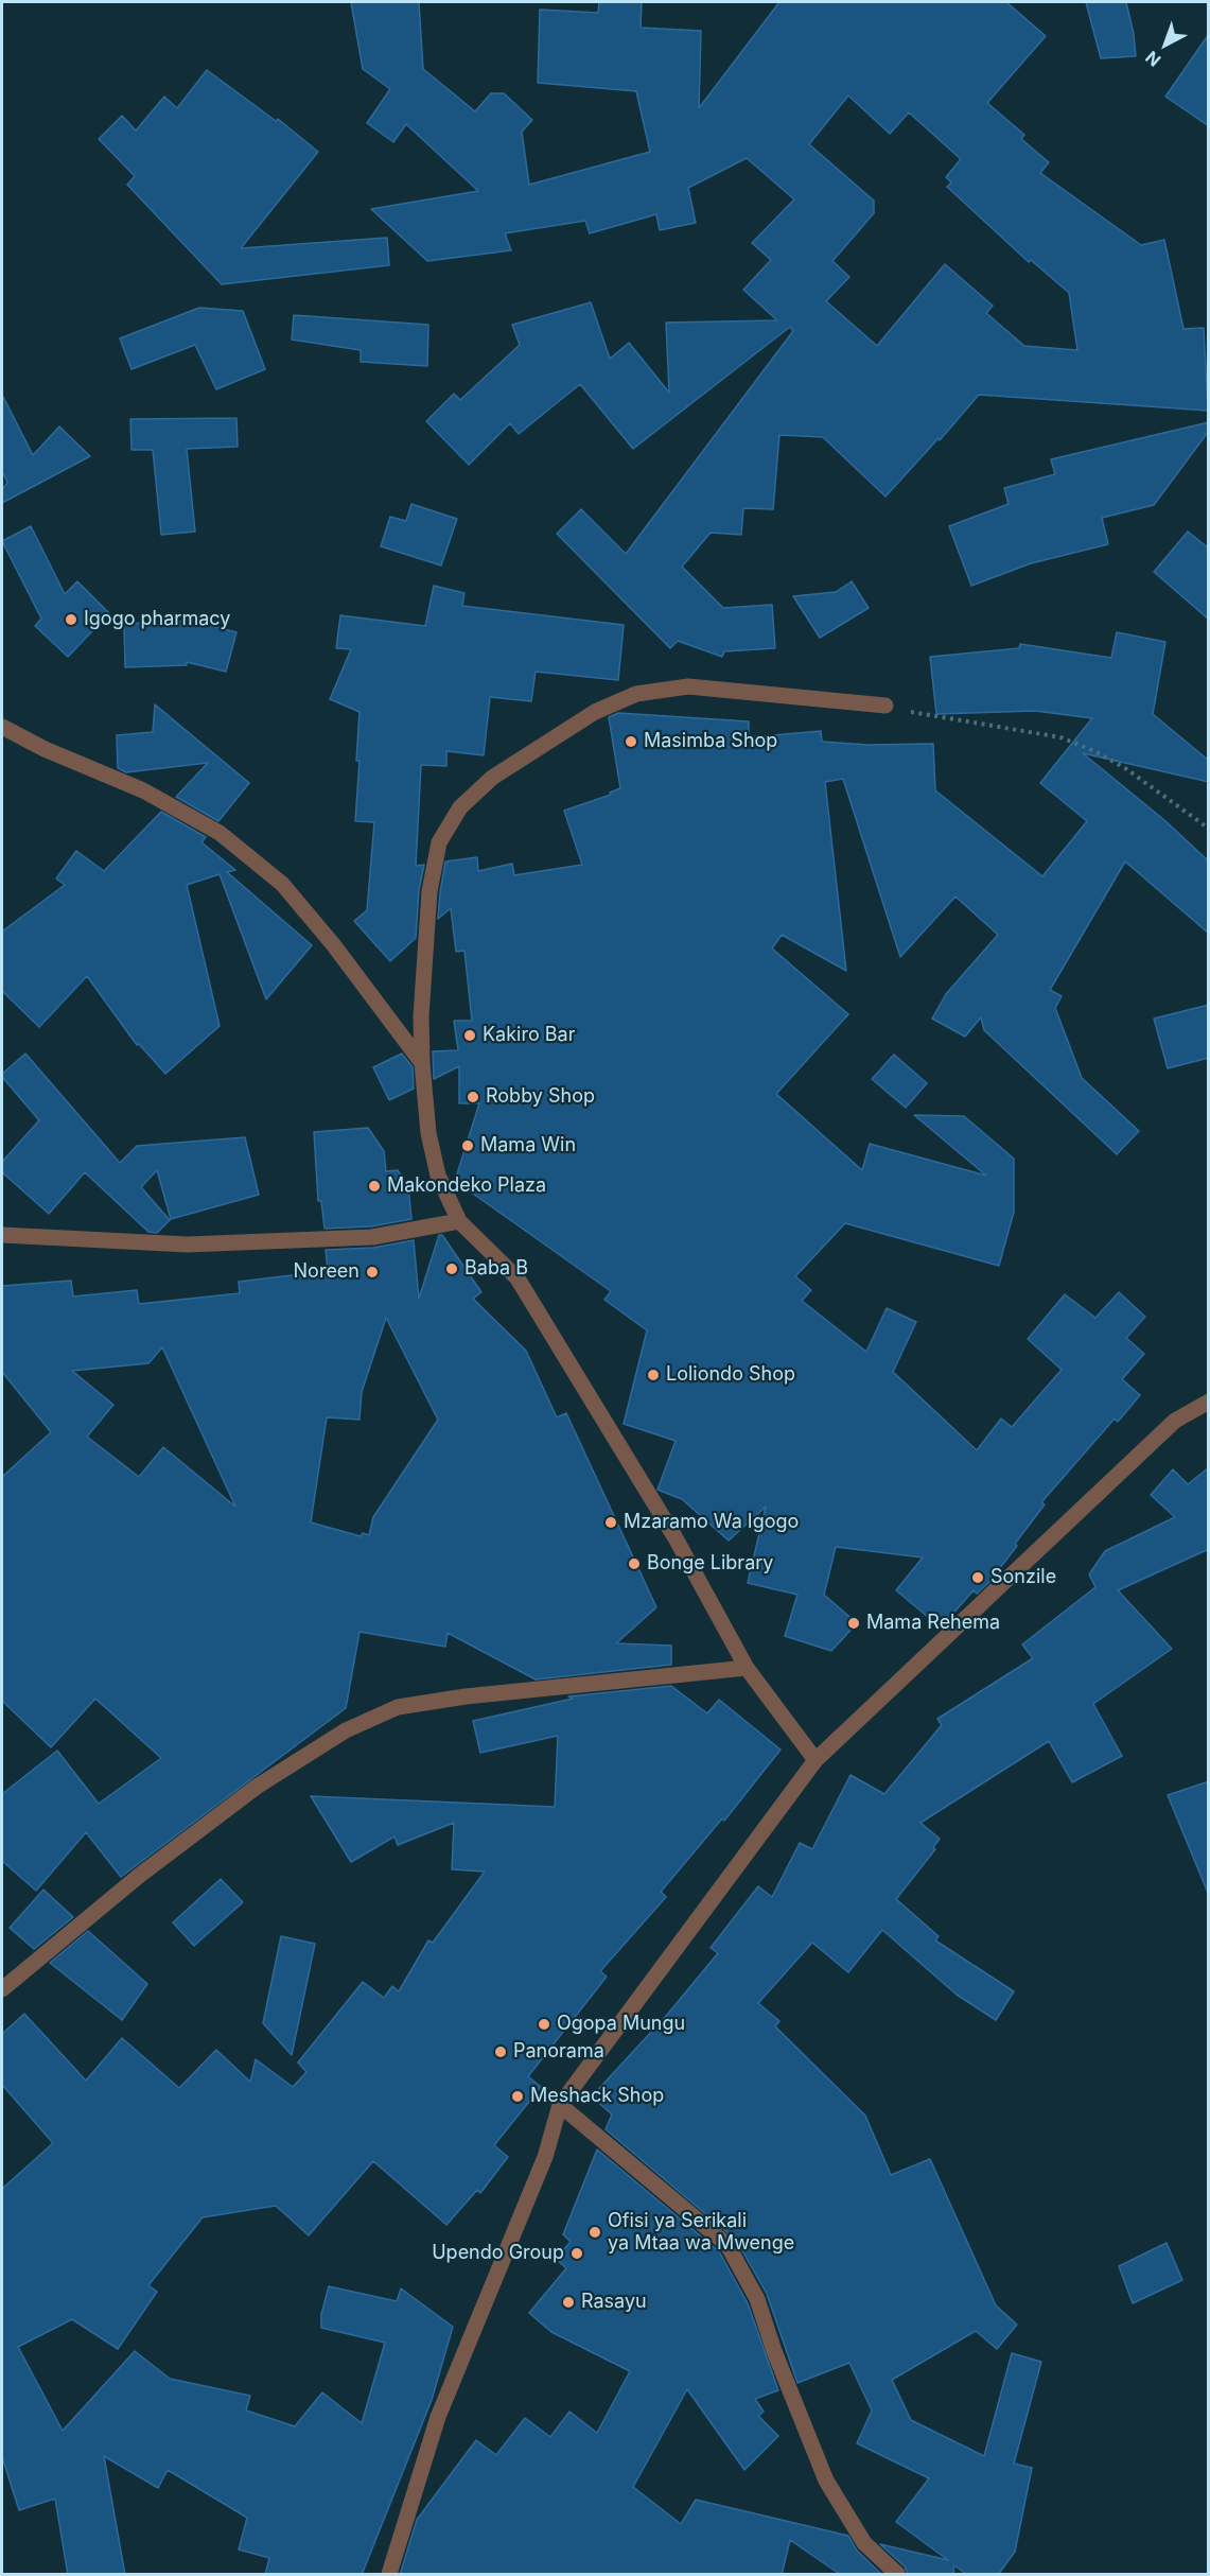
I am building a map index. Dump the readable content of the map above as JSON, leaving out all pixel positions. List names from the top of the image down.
{
  "places": [
    "Igogo pharmacy",
    "Masimba Shop",
    "Kakiro Bar",
    "Robby Shop",
    "Mama Win",
    "Makondeko Plaza",
    "Baba B",
    "Noreen",
    "Loliondo Shop",
    "Mzaramo Wa Igogo",
    "Bonge Library",
    "Sonzile",
    "Mama Rehema",
    "Ogopa Mungu",
    "Panorama",
    "Meshack Shop",
    "Ofisi ya Serikali ya Mtaa wa Mwenge",
    "Upendo Group",
    "Rasayu"
  ],
  "north": "bottom left"
}
